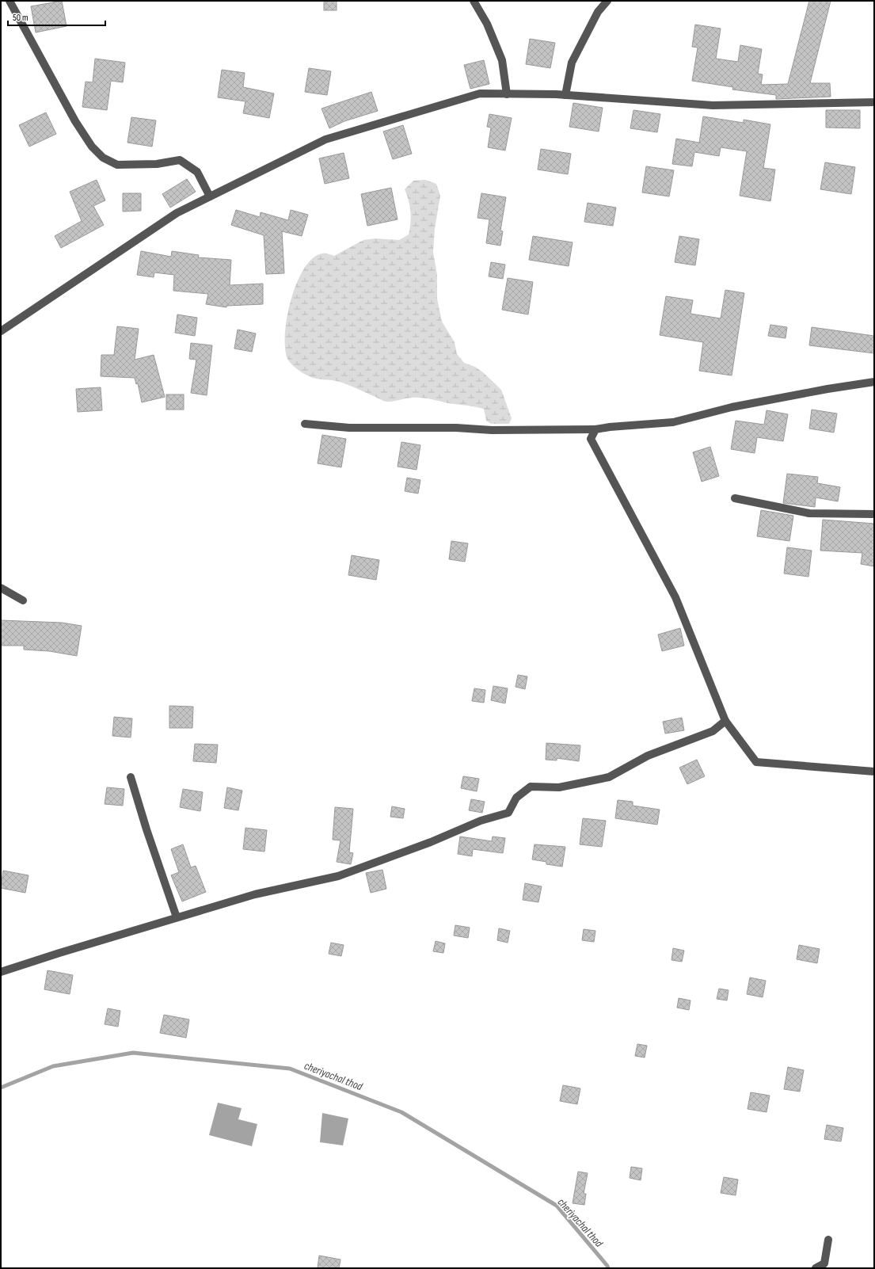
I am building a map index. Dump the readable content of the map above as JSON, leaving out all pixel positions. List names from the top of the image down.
{
  "water": ["cheriyachal thod"],
  "scale_bar": "50 m"
}
